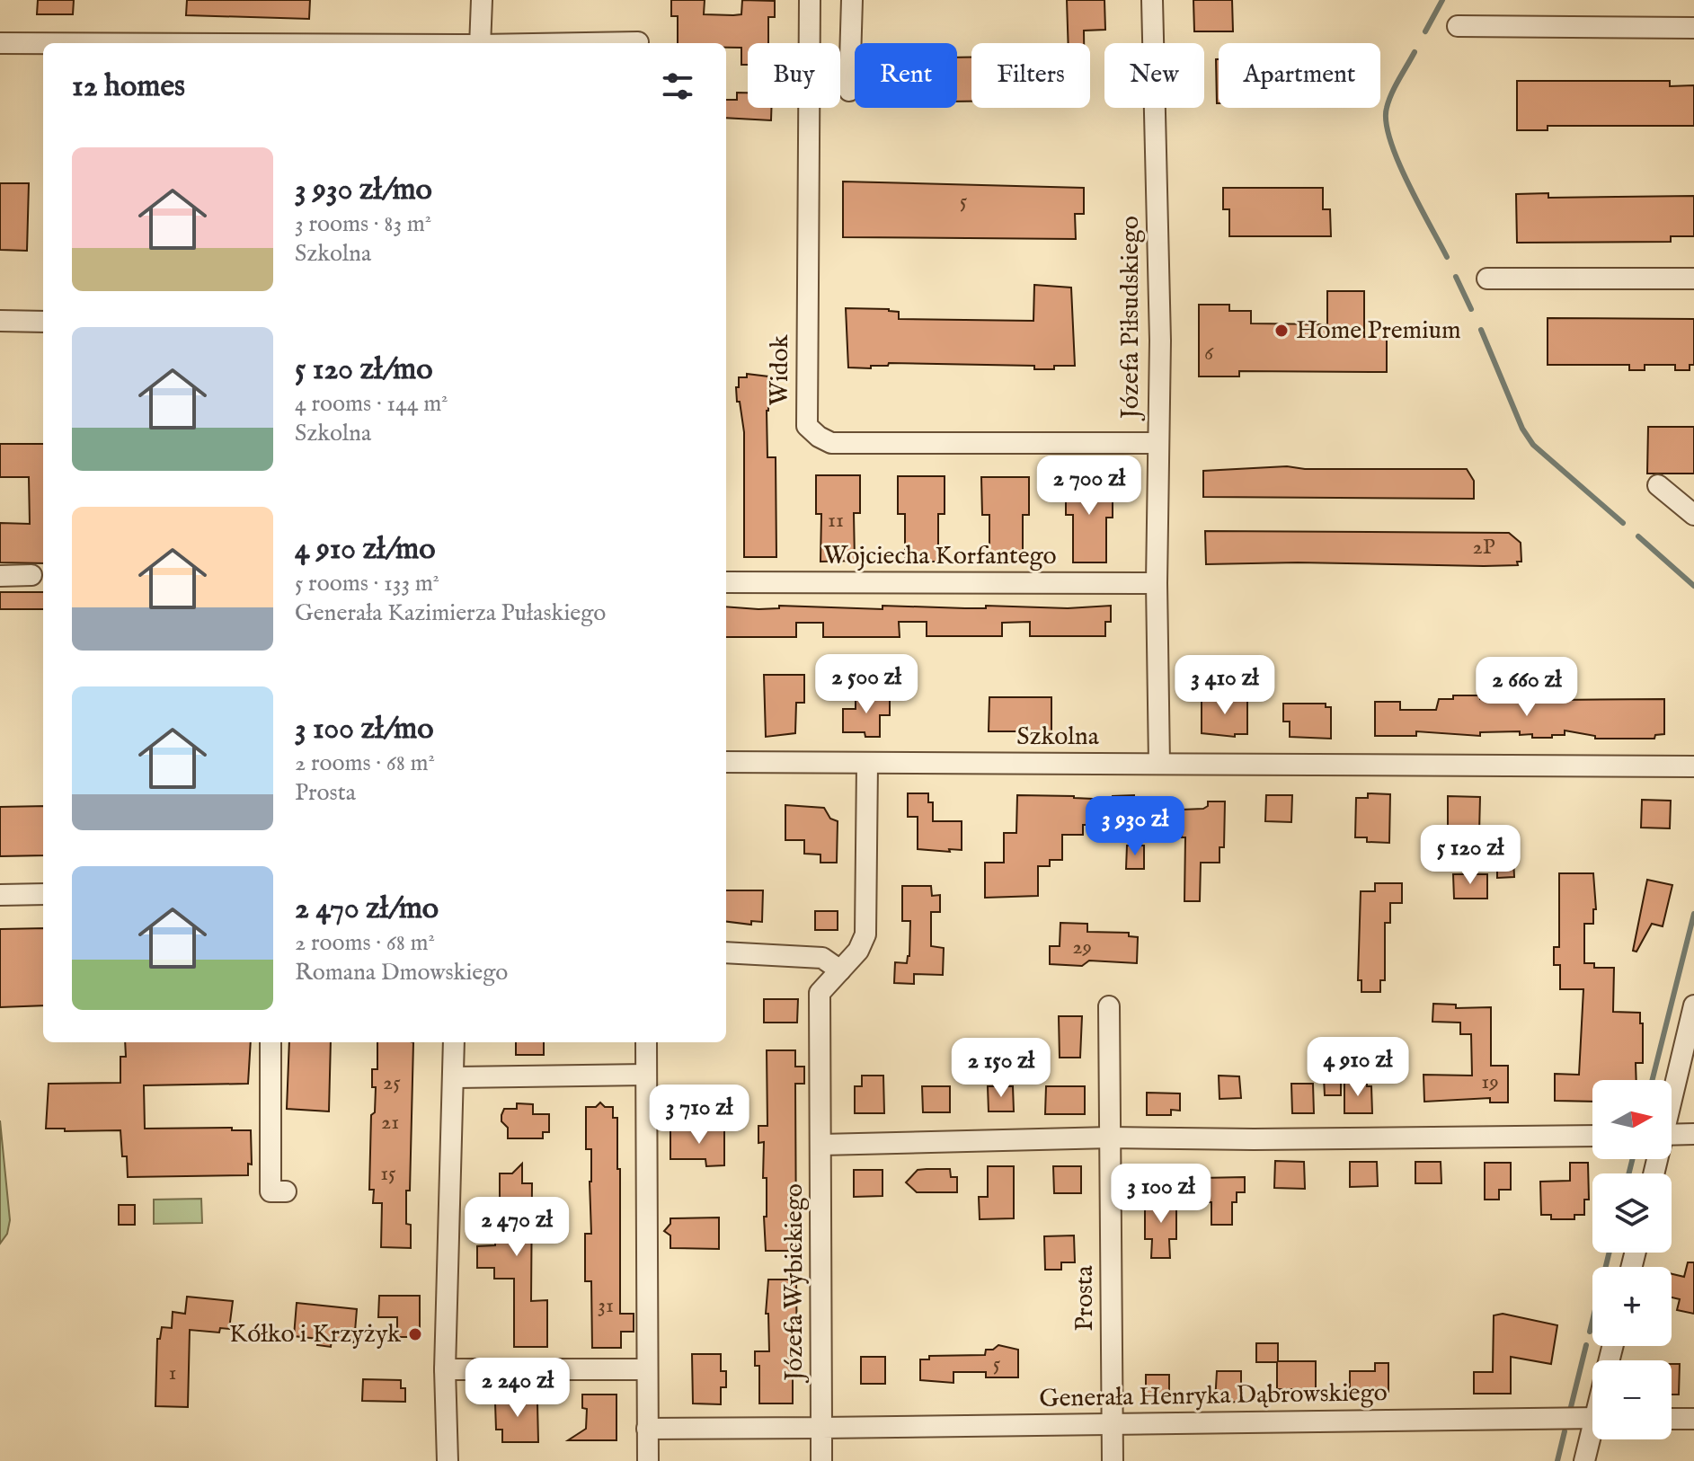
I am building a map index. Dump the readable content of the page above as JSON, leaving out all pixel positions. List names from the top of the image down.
{
  "streets": {
    "street": [
      "Józefa Piłsudskiego",
      "Widok",
      "Wojciecha Korfantego",
      "Szkolna",
      "Józefa Wybickiego",
      "Prosta",
      "Generała Henryka Dąbrowskiego"
    ]
  },
  "crossings": [
    ["Józefa Piłsudskiego", "Widok"],
    ["Józefa Piłsudskiego", "Wojciecha Korfantego"],
    ["Józefa Piłsudskiego", "Szkolna"],
    ["Szkolna", "Józefa Wybickiego"],
    ["Józefa Wybickiego", "Generała Henryka Dąbrowskiego"],
    ["Prosta", "Generała Henryka Dąbrowskiego"]
  ],
  "places": ["Home Premium", "Kółko i Krzyżyk"],
  "house_numbers": [
    "5",
    "6",
    "11",
    "2P",
    "29",
    "19",
    "25",
    "21",
    "15",
    "31",
    "5",
    "1"
  ],
  "north": "right",
  "page": {
    "chip": [
      "Buy",
      "Rent",
      "Filters",
      "New",
      "Apartment"
    ],
    "heading": "12 homes",
    "list": [
      {
        "name": "3 930 zł/mo",
        "note": "3 rooms · 83 m² · Szkolna"
      },
      {
        "name": "5 120 zł/mo",
        "note": "4 rooms · 144 m² · Szkolna"
      },
      {
        "name": "4 910 zł/mo",
        "note": "5 rooms · 133 m² · Generała Kazimierza Pułaskiego"
      },
      {
        "name": "3 100 zł/mo",
        "note": "2 rooms · 68 m² · Prosta"
      },
      {
        "name": "2 470 zł/mo",
        "note": "2 rooms · 68 m² · Romana Dmowskiego"
      }
    ],
    "price": [
      "2 700 zł",
      "2 500 zł",
      "3 410 zł",
      "2 660 zł",
      "3 930 zł",
      "5 120 zł",
      "4 910 zł",
      "2 150 zł",
      "3 710 zł",
      "3 100 zł",
      "2 470 zł",
      "2 240 zł"
    ],
    "map_buttons": ["+", "−"]
  }
}
